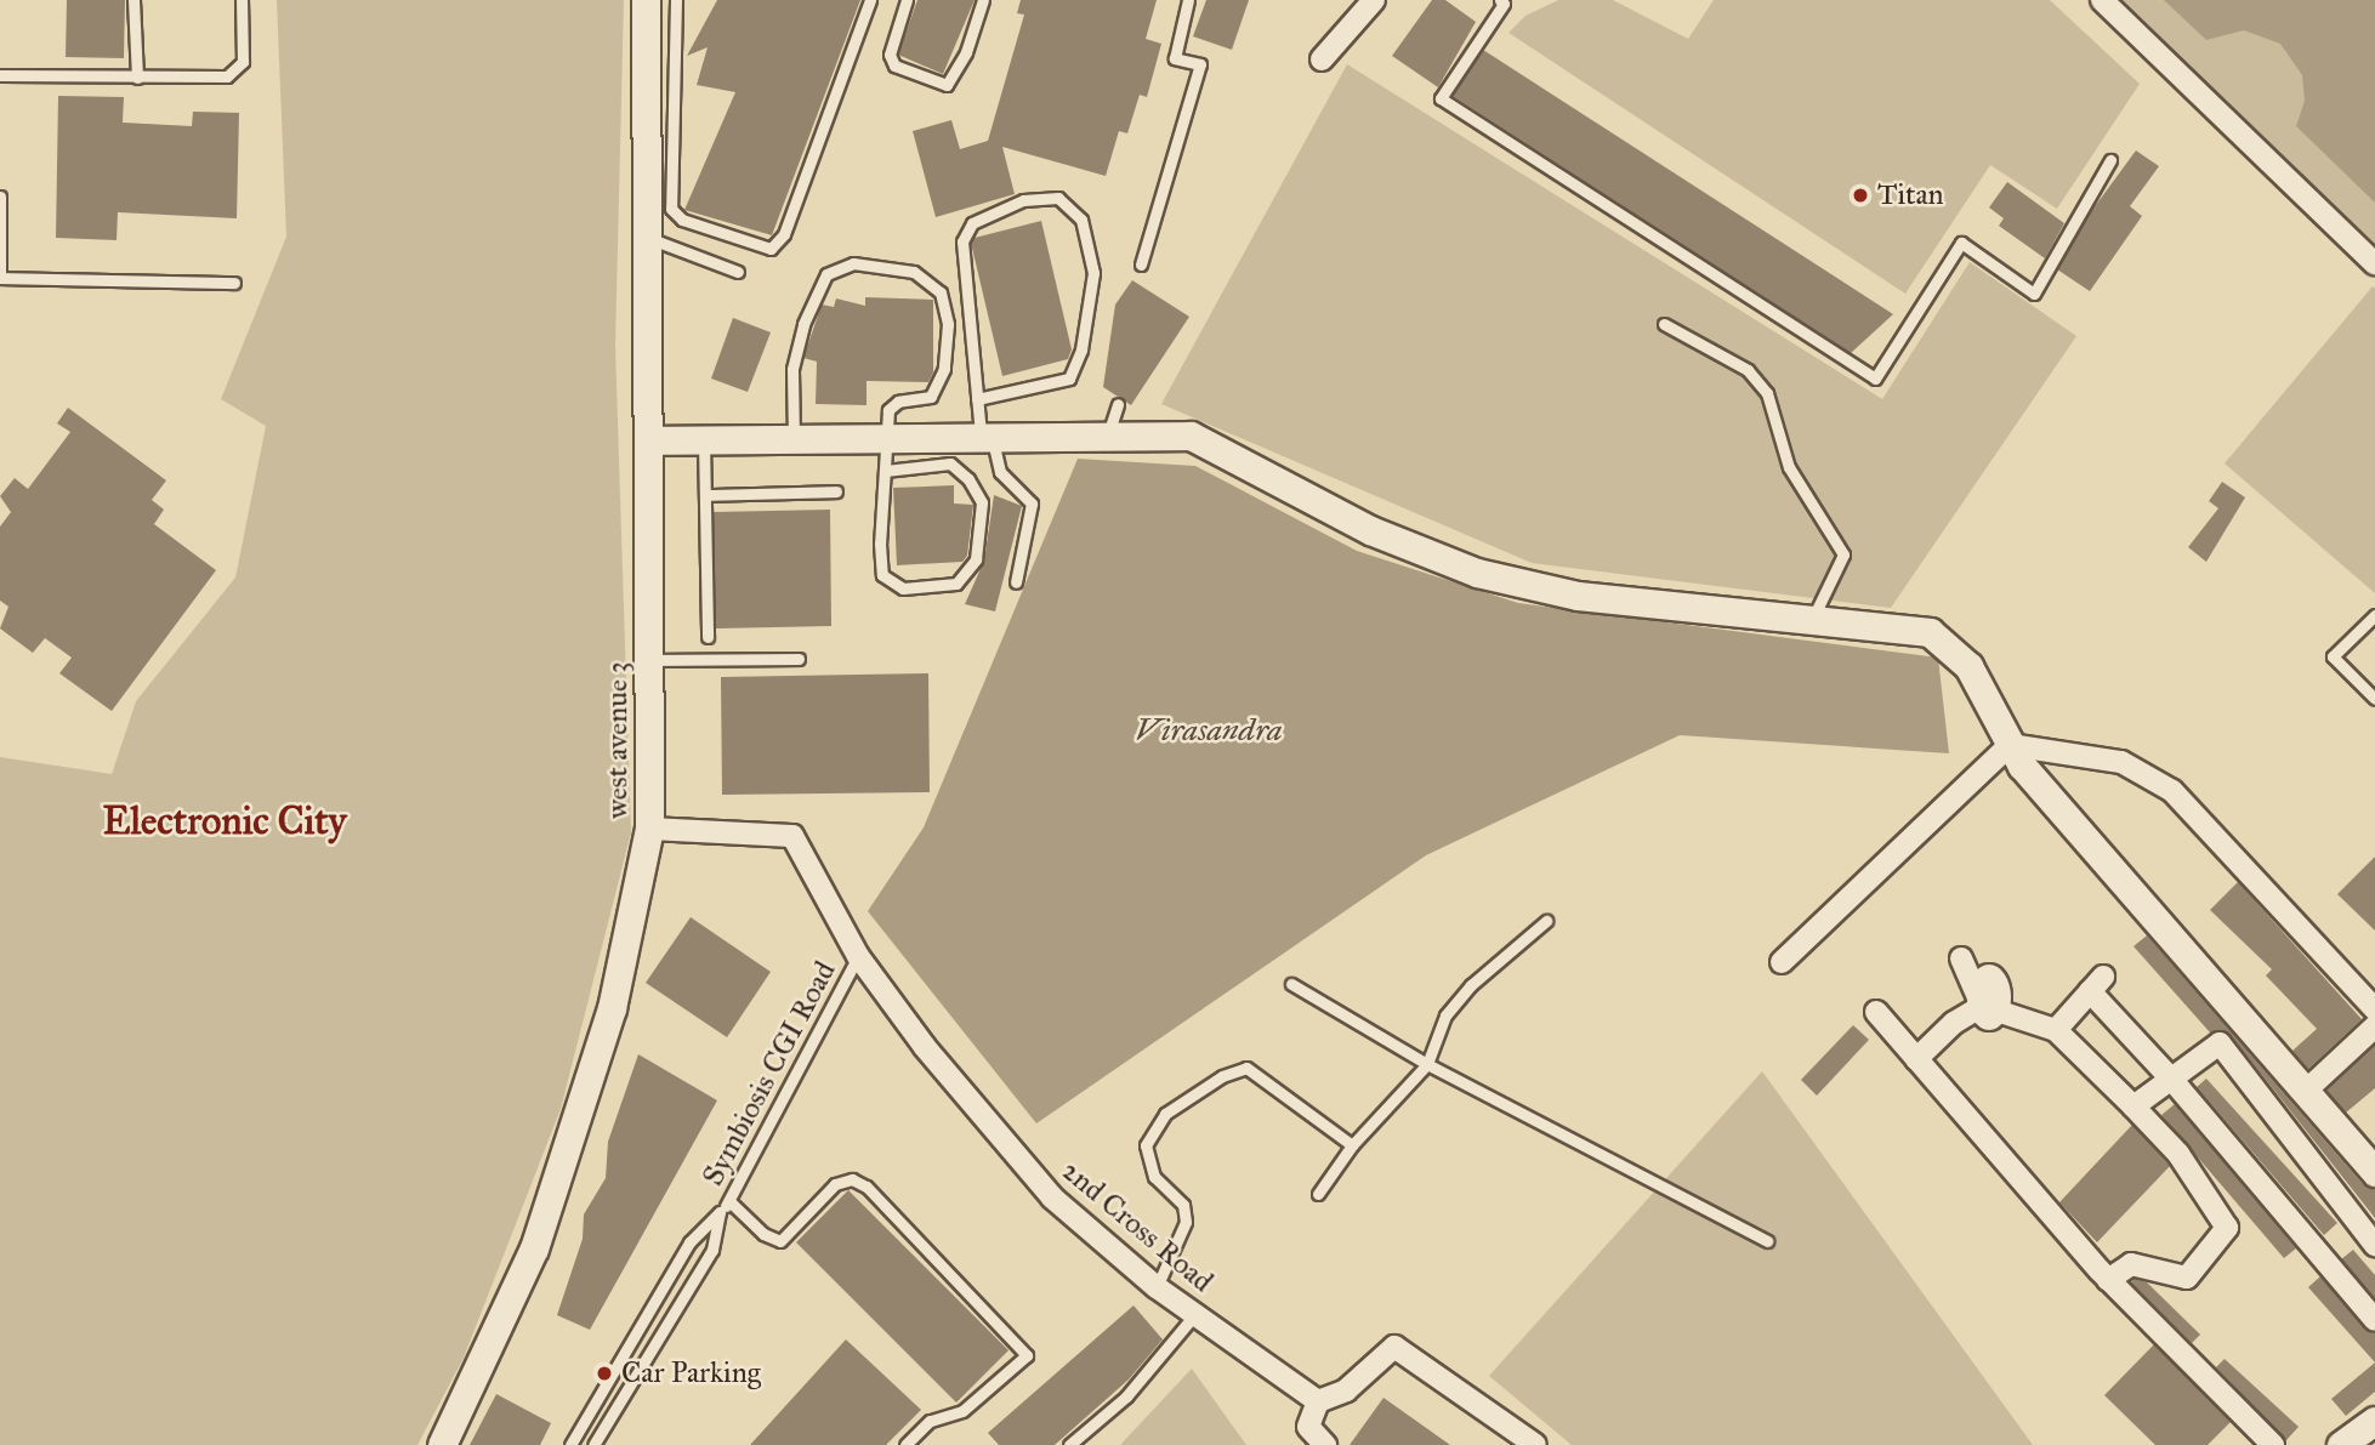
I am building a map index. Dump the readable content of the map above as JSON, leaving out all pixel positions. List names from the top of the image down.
{
  "streets": {
    "street": ["west avenue 3", "2nd Cross Road"],
    "lane": ["Symbiosis CGI Road"]
  },
  "crossings": [
    ["west avenue 3", "2nd Cross Road"],
    ["Symbiosis CGI Road", "2nd Cross Road"]
  ],
  "districts": ["Electronic City"],
  "water": ["Virasandra"],
  "places": ["Titan", "Car Parking"]
}
